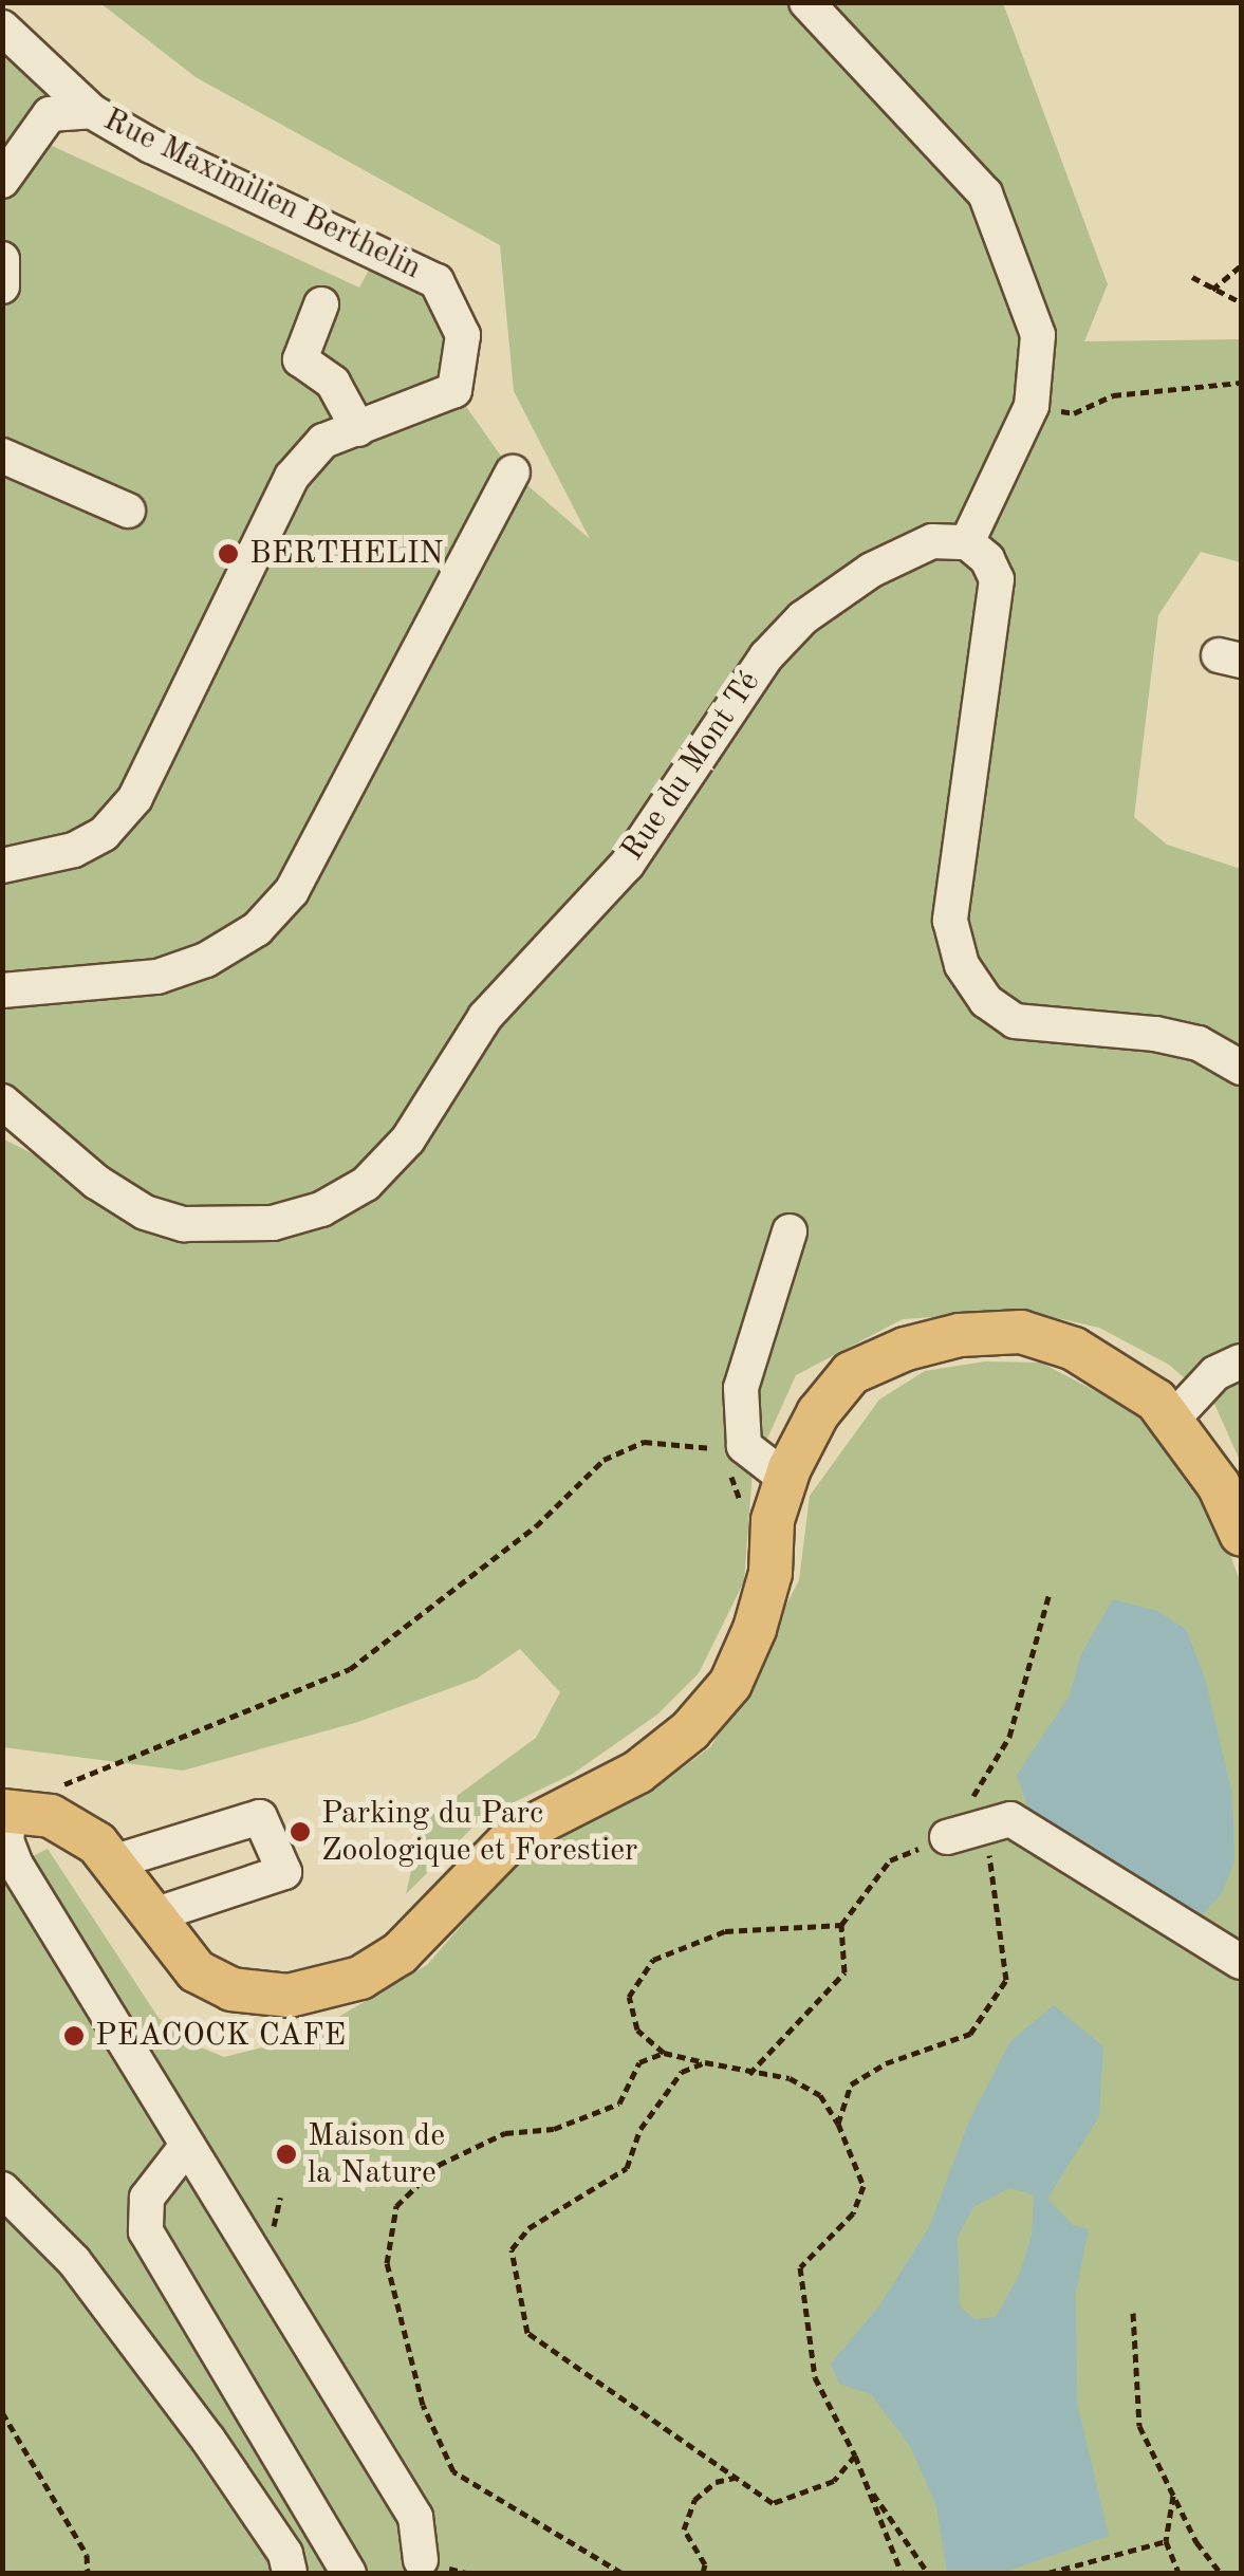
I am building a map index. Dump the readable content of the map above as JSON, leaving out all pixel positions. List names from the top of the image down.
{
  "streets": {
    "street": ["Rue Maximilien Berthelin", "Rue du Mont Té"]
  },
  "places": [
    "BERTHELIN",
    "Parking du Parc Zoologique et Forestier",
    "PEACOCK CAFE",
    "Maison de la Nature"
  ]
}
